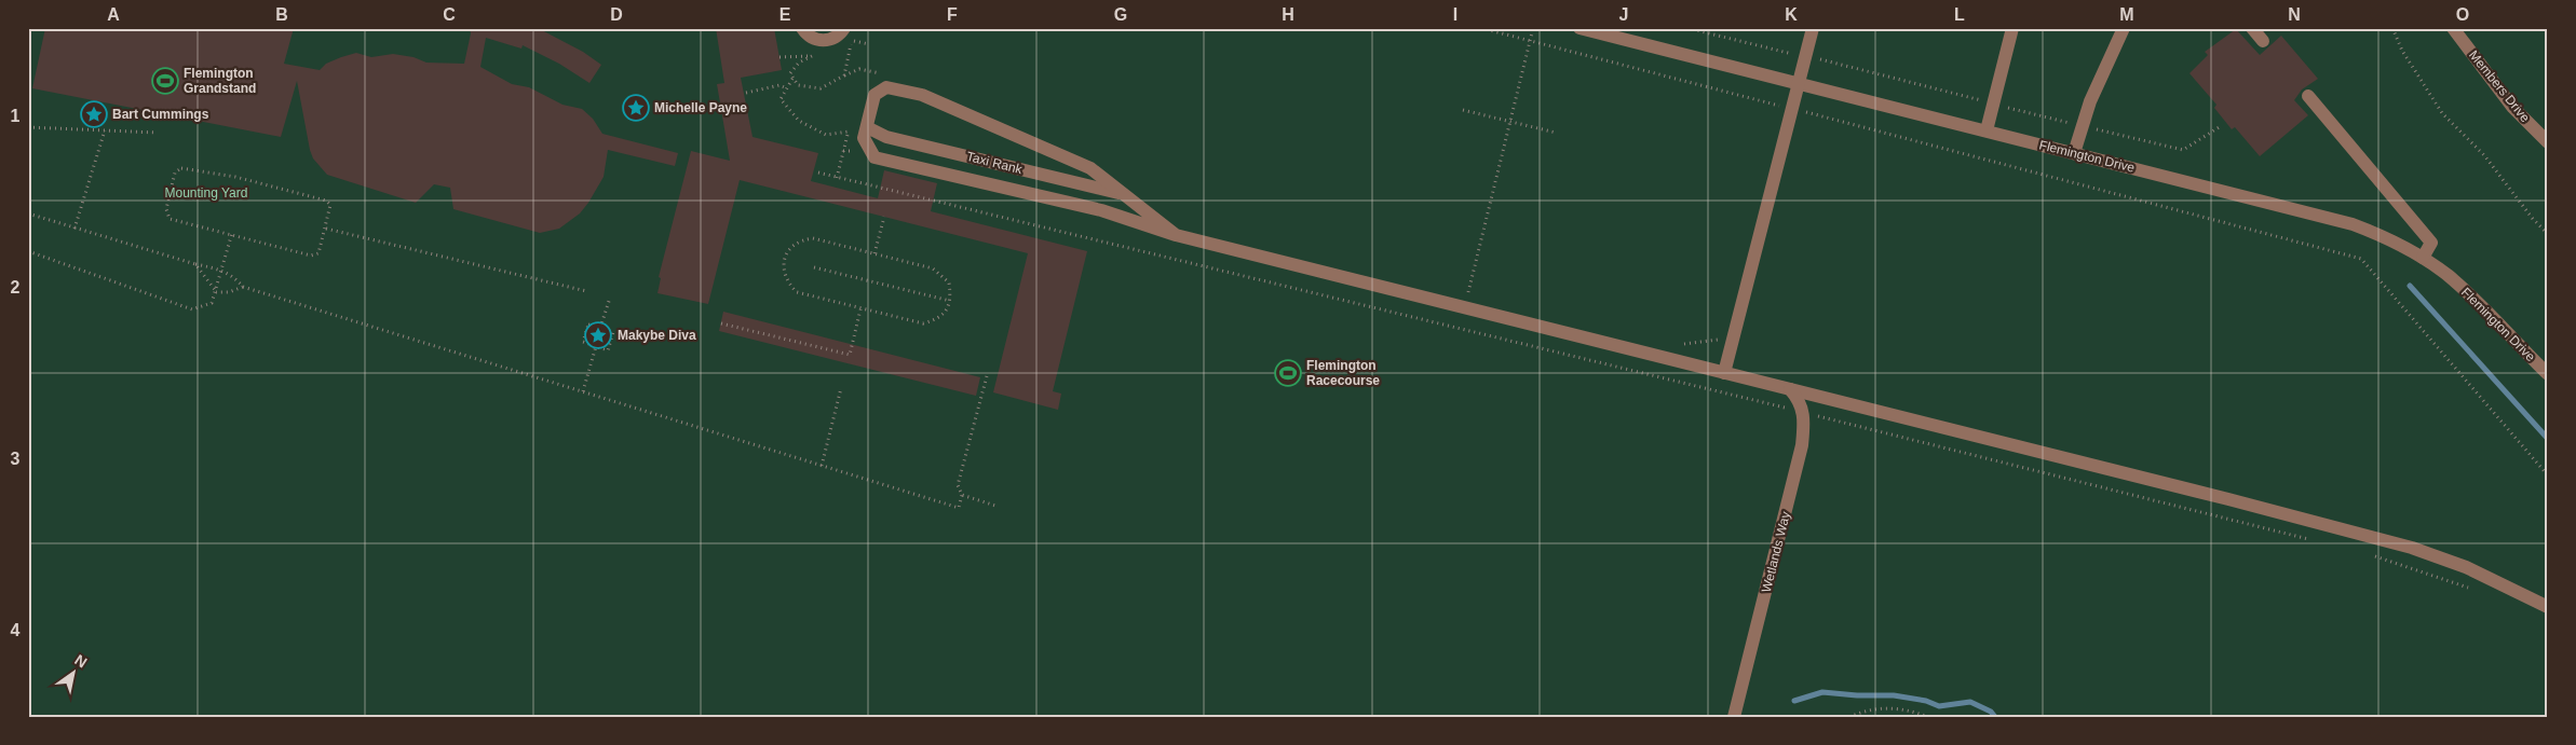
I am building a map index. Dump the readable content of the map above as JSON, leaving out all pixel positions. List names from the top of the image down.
{
  "streets": {
    "lane": [
      "Members Drive",
      "Flemington Drive",
      "Taxi Rank",
      "Wetlands Way"
    ]
  },
  "parks": ["Mounting Yard"],
  "places": {
    "sports": ["Flemington Grandstand", "Flemington Racecourse"],
    "place": ["Michelle Payne", "Bart Cummings", "Makybe Diva"]
  },
  "north": "top right",
  "grid": {
    "columns": [
      "A",
      "B",
      "C",
      "D",
      "E",
      "F",
      "G",
      "H",
      "I",
      "J",
      "K",
      "L",
      "M",
      "N",
      "O"
    ],
    "rows": [
      "1",
      "2",
      "3",
      "4"
    ]
  }
}
